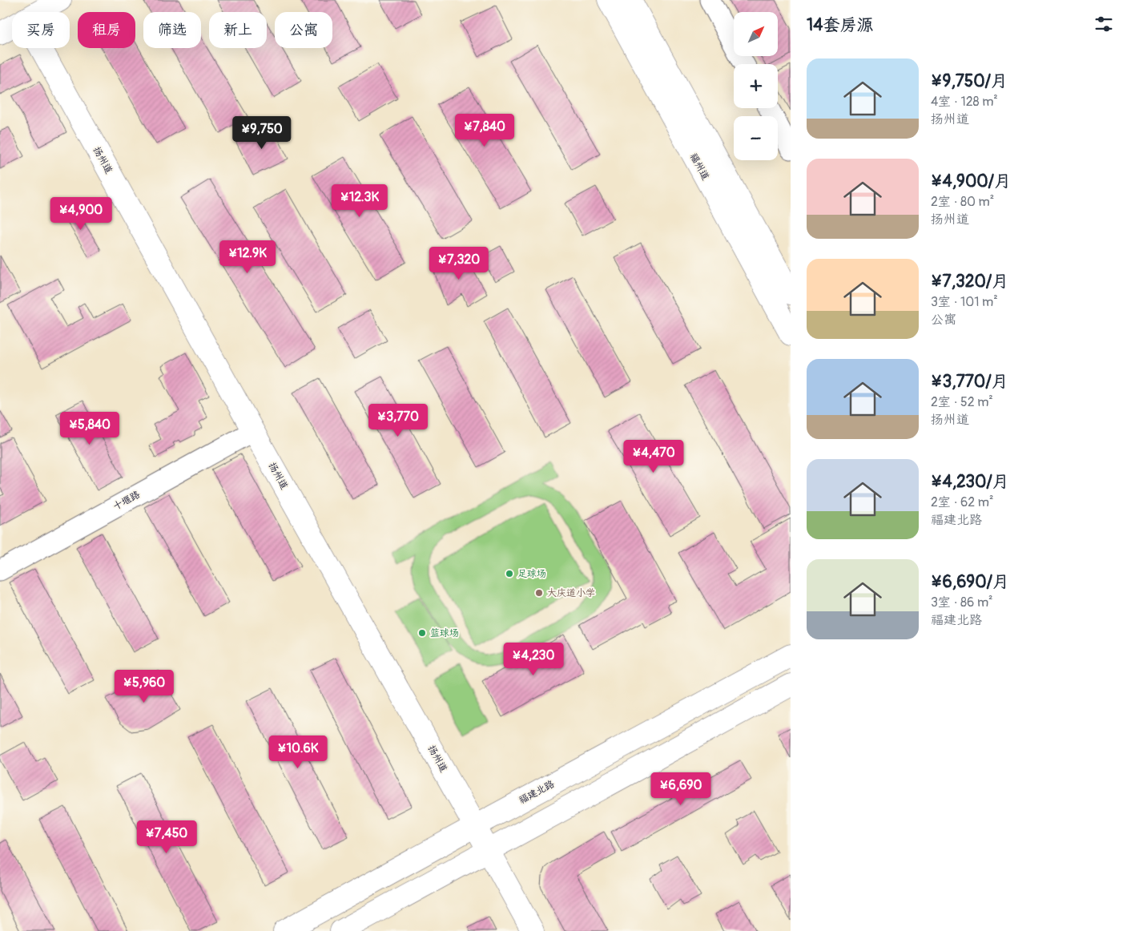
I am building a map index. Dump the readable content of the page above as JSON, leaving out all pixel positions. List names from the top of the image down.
{
  "streets": {
    "street": [
      "扬州道",
      "福州道",
      "十堰路",
      "福建北路"
    ]
  },
  "crossings": [
    ["扬州道", "十堰路"],
    ["扬州道", "福建北路"]
  ],
  "places": ["足球场", "大庆道小学", "篮球场"],
  "north": "top right",
  "page": {
    "heading": "14套房源",
    "map_buttons": ["+", "−"],
    "chip": [
      "买房",
      "租房",
      "筛选",
      "新上",
      "公寓"
    ],
    "list": [
      {
        "name": "¥9,750/月",
        "note": "4室 · 128 m² · 扬州道"
      },
      {
        "name": "¥4,900/月",
        "note": "2室 · 80 m² · 扬州道"
      },
      {
        "name": "¥7,320/月",
        "note": "3室 · 101 m² · 公寓"
      },
      {
        "name": "¥3,770/月",
        "note": "2室 · 52 m² · 扬州道"
      },
      {
        "name": "¥4,230/月",
        "note": "2室 · 62 m² · 福建北路"
      },
      {
        "name": "¥6,690/月",
        "note": "3室 · 86 m² · 福建北路"
      }
    ],
    "price": [
      "¥7,840",
      "¥9,750",
      "¥12.3K",
      "¥4,900",
      "¥12.9K",
      "¥7,320",
      "¥3,770",
      "¥5,840",
      "¥4,470",
      "¥4,230",
      "¥5,960",
      "¥10.6K",
      "¥6,690",
      "¥7,450"
    ]
  }
}
